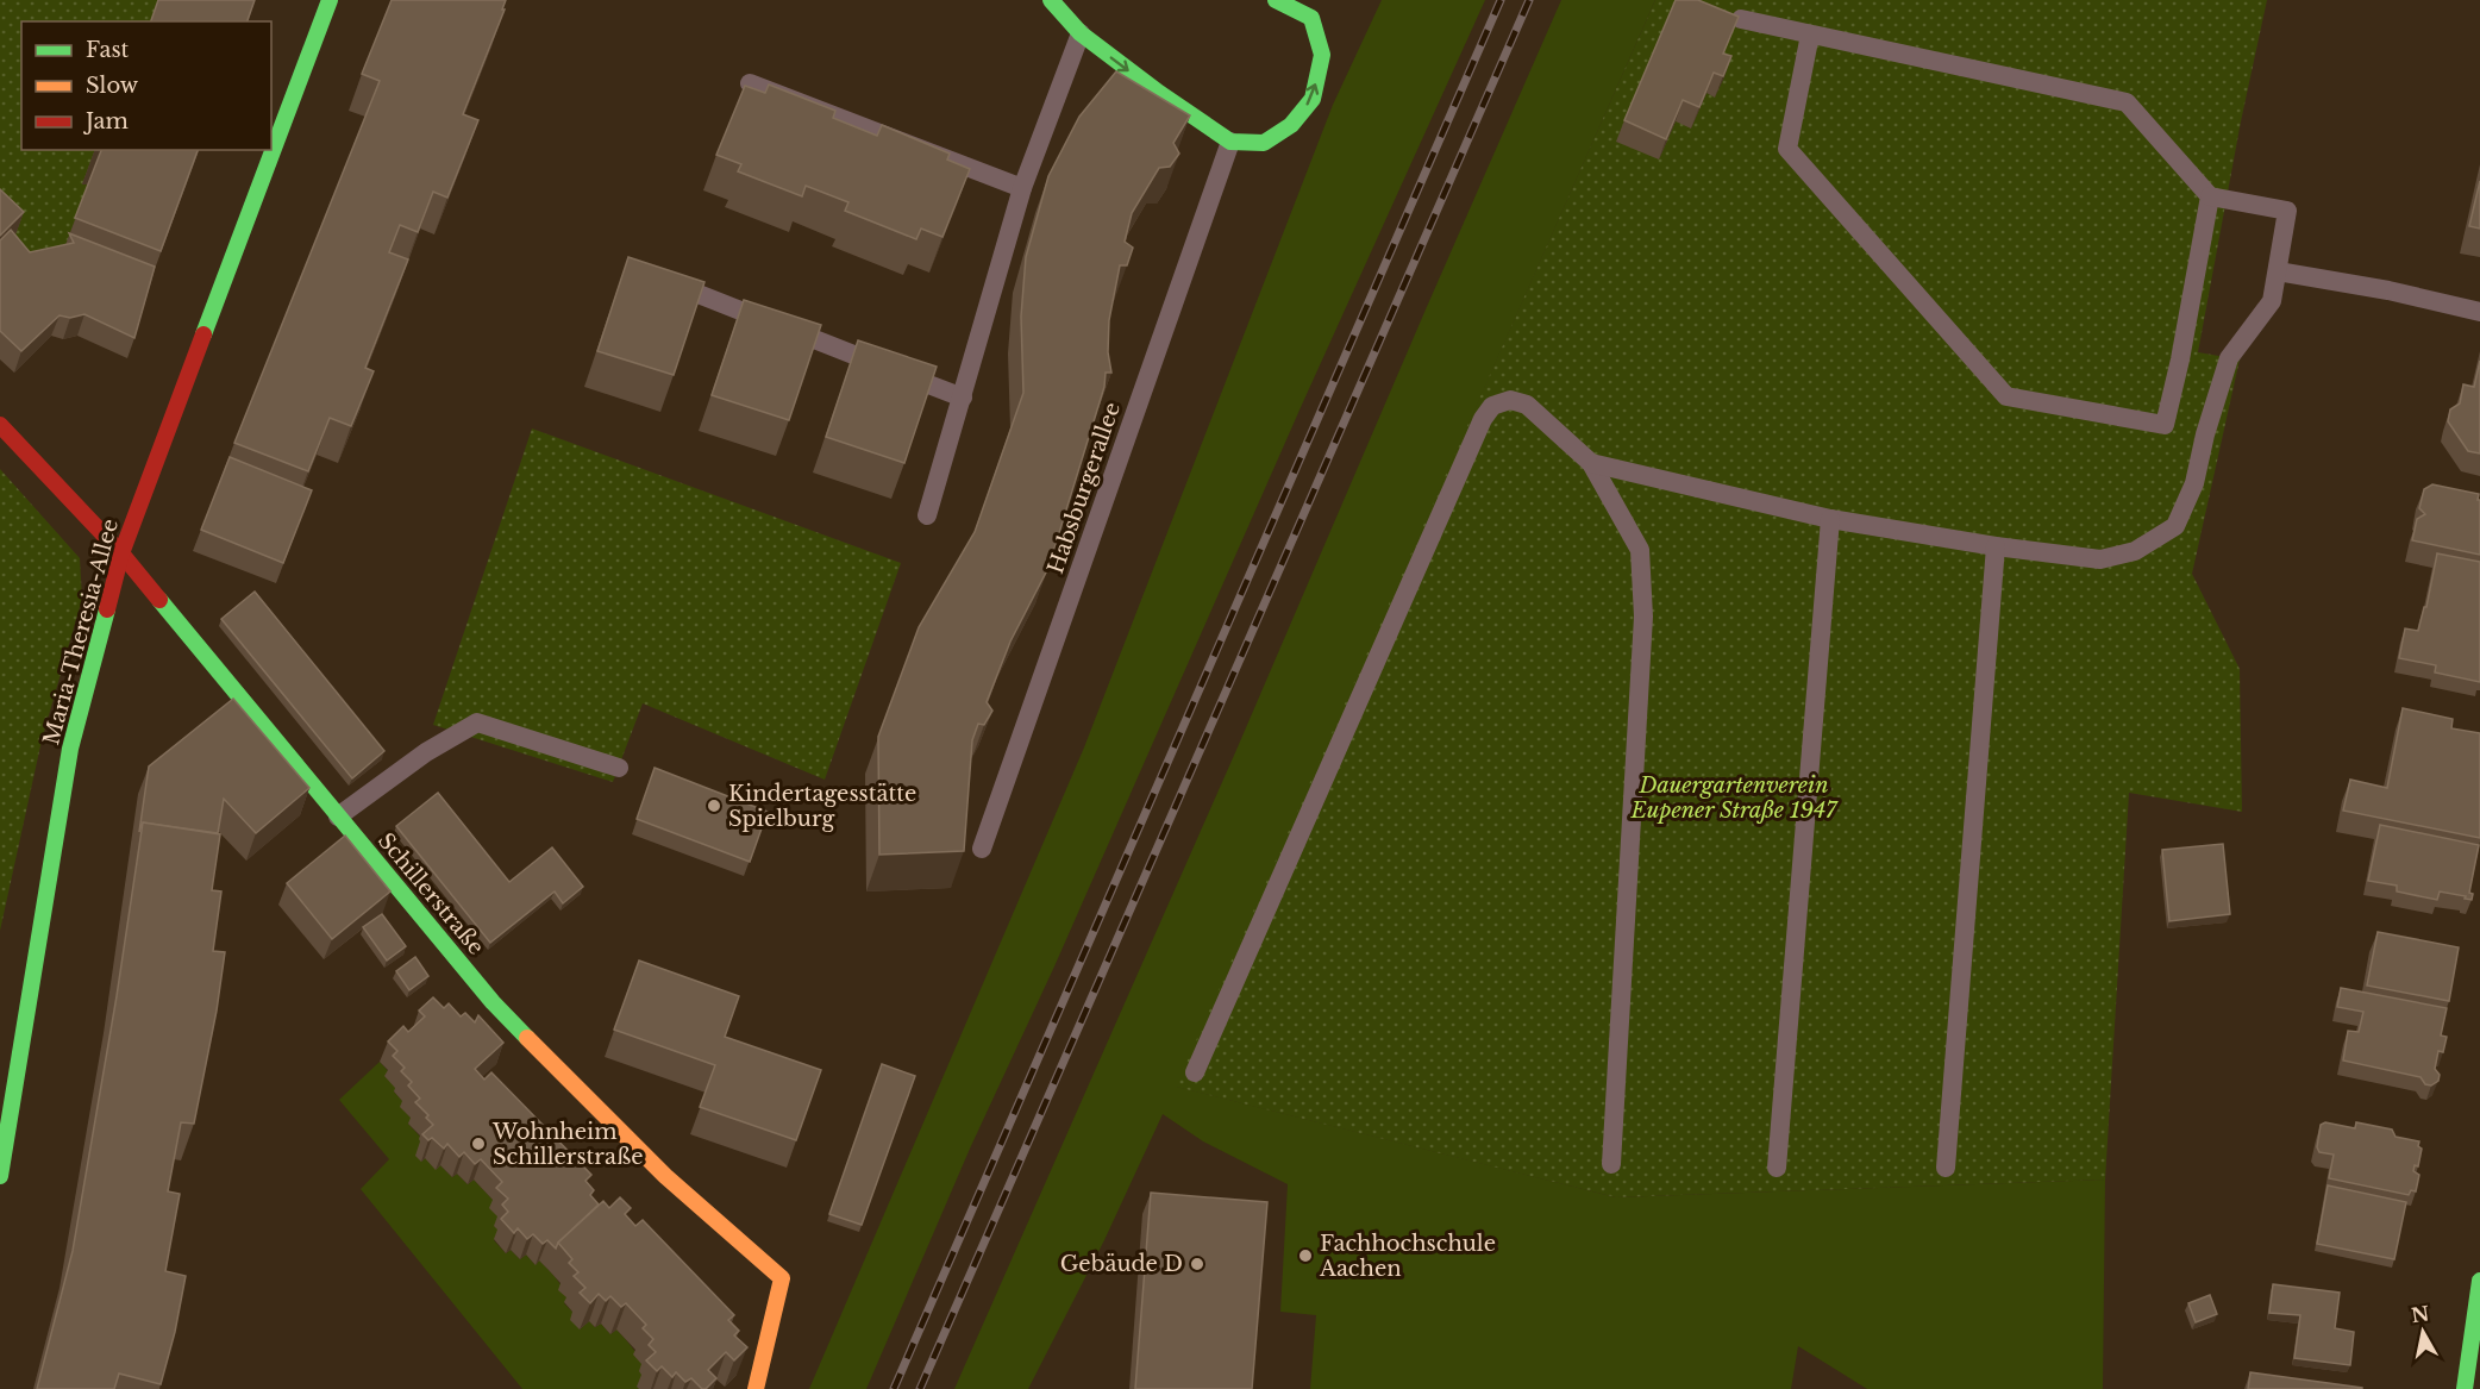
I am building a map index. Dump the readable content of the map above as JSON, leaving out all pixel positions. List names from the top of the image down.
{
  "streets": {
    "street": ["Maria-Theresia-Allee", "Schillerstraße"],
    "lane": ["Habsburgerallee"]
  },
  "crossings": [
    ["Maria-Theresia-Allee", "Schillerstraße"]
  ],
  "parks": ["Dauergartenverein Eupener Straße 1947"],
  "places": [
    "Kindertagesstätte Spielburg",
    "Wohnheim Schillerstraße",
    "Fachhochschule Aachen",
    "Gebäude D"
  ],
  "legend": ["Fast", "Slow", "Jam"],
  "north": "top"
}
